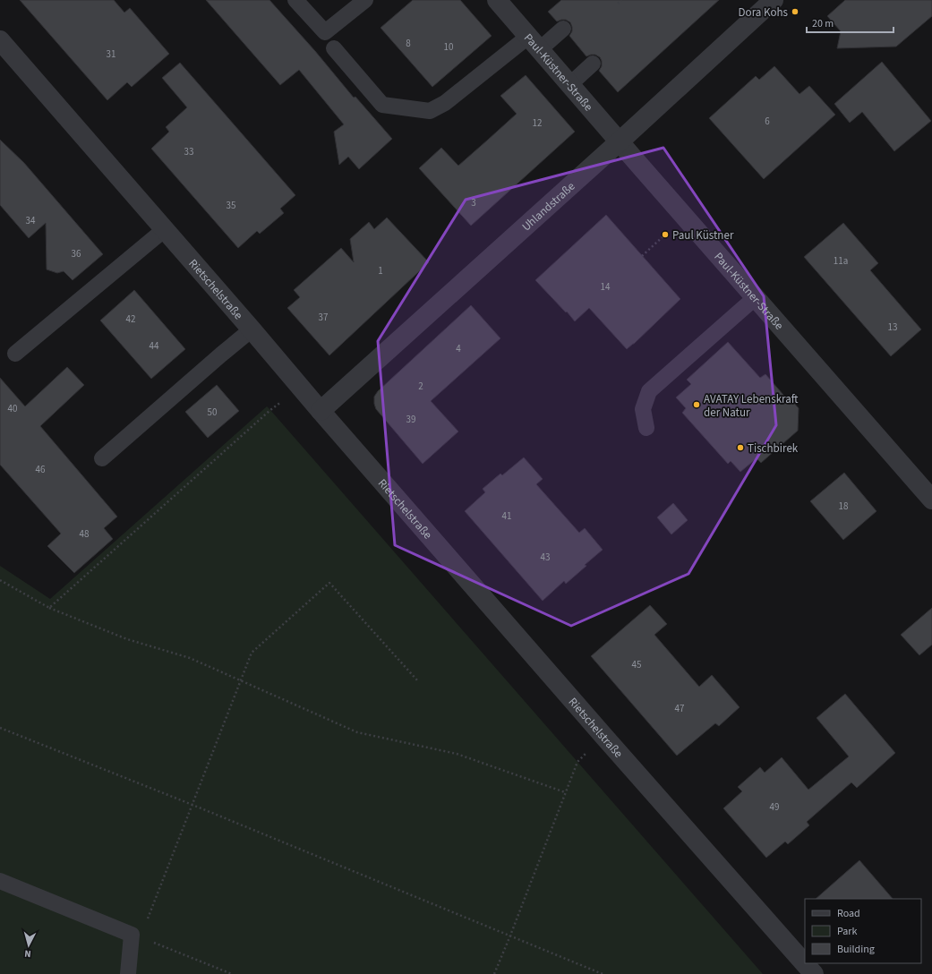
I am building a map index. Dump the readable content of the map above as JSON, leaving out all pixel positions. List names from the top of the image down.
{
  "streets": {
    "street": ["Paul-Küstner-Straße", "Uhlandstraße", "Rietschelstraße"]
  },
  "crossings": [
    ["Paul-Küstner-Straße", "Uhlandstraße"],
    ["Uhlandstraße", "Rietschelstraße"]
  ],
  "places": [
    "Dora Kohs",
    "Paul Küstner",
    "AVATAY Lebenskraft der Natur",
    "Tischbirek"
  ],
  "house_numbers": [
    "8",
    "10",
    "31",
    "6",
    "12",
    "33",
    "3",
    "35",
    "34",
    "36",
    "11a",
    "1",
    "14",
    "37",
    "42",
    "13",
    "44",
    "4",
    "2",
    "40",
    "50",
    "39",
    "46",
    "18",
    "41",
    "48",
    "43",
    "45",
    "47",
    "49"
  ],
  "legend": ["Road", "Park", "Building"],
  "scale_bar": "20 m",
  "north": "bottom"
}
